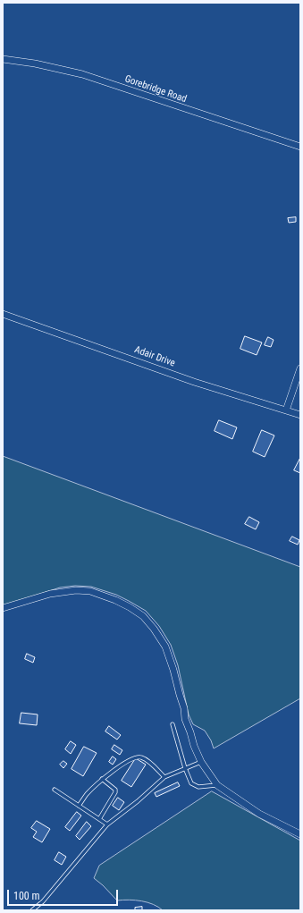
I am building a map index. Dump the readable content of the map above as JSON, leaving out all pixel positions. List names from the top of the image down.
{
  "streets": {
    "street": ["Gorebridge Road", "Adair Drive"]
  },
  "scale_bar": "100 m"
}
